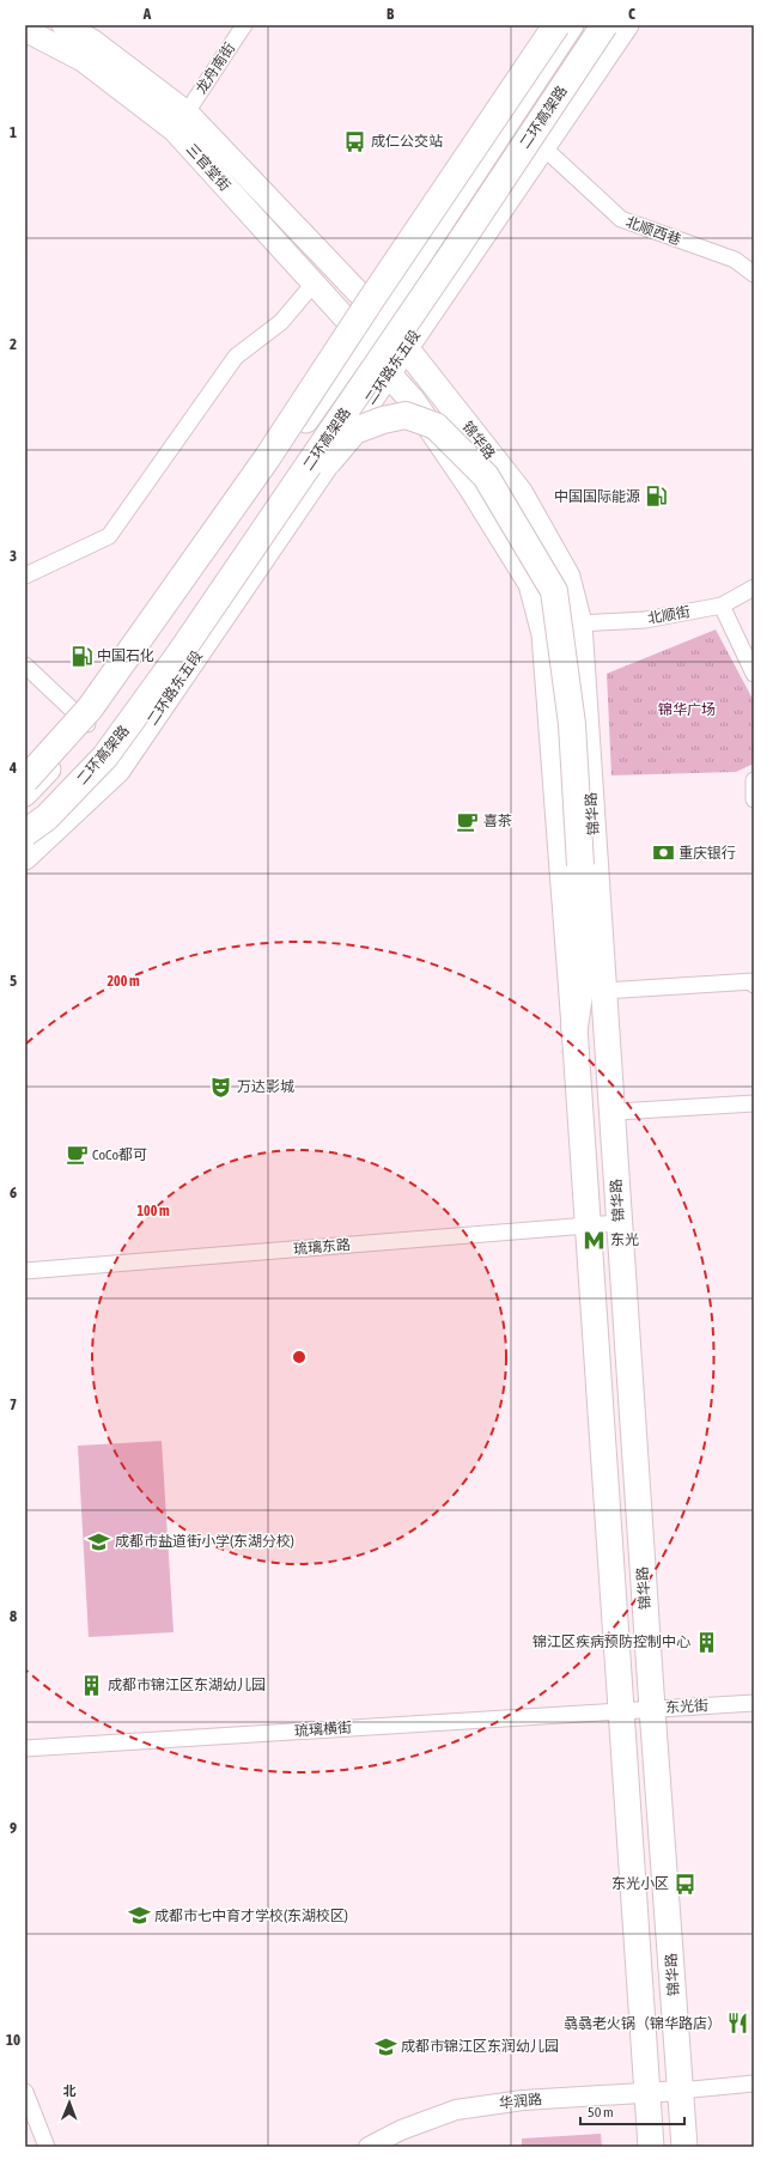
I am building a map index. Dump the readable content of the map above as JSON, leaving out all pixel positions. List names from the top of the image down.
{
  "streets": {
    "highway": ["二环高架路"],
    "main road": ["三官堂街", "二环路东五段", "锦华路"],
    "street": [
      "龙舟南街",
      "北顺西巷",
      "北顺街",
      "琉璃东路",
      "东光街",
      "琉璃横街",
      "华润路"
    ]
  },
  "crossings": [
    ["龙舟南街", "三官堂街"],
    ["三官堂街", "锦华路"],
    ["北顺西巷", "二环路东五段"],
    ["二环路东五段", "锦华路"],
    ["锦华路", "北顺街"],
    ["锦华路", "琉璃东路"],
    ["锦华路", "东光街"],
    ["锦华路", "华润路"],
    ["东光街", "琉璃横街"]
  ],
  "parks": ["锦华广场"],
  "places": {
    "bus stop": ["成仁公交站", "东光小区"],
    "fuel station": ["中国国际能源", "中国石化"],
    "cafe": ["喜茶", "CoCo都可"],
    "bank": ["重庆银行"],
    "theatre": ["万达影城"],
    "metro station": ["东光"],
    "school or university": ["成都市盐道街小学(东湖分校)", "成都市七中育才学校(东湖校区)", "成都市锦江区东润幼儿园"],
    "building": ["锦江区疾病预防控制中心", "成都市锦江区东湖幼儿园"],
    "restaurant": ["骉骉老火锅（锦华路店）"]
  },
  "scale_bar": "50 m",
  "north": "top",
  "grid": {
    "columns": ["A", "B", "C"],
    "rows": [
      "1",
      "2",
      "3",
      "4",
      "5",
      "6",
      "7",
      "8",
      "9",
      "10"
    ]
  },
  "rings": ["200 m", "100 m"]
}
